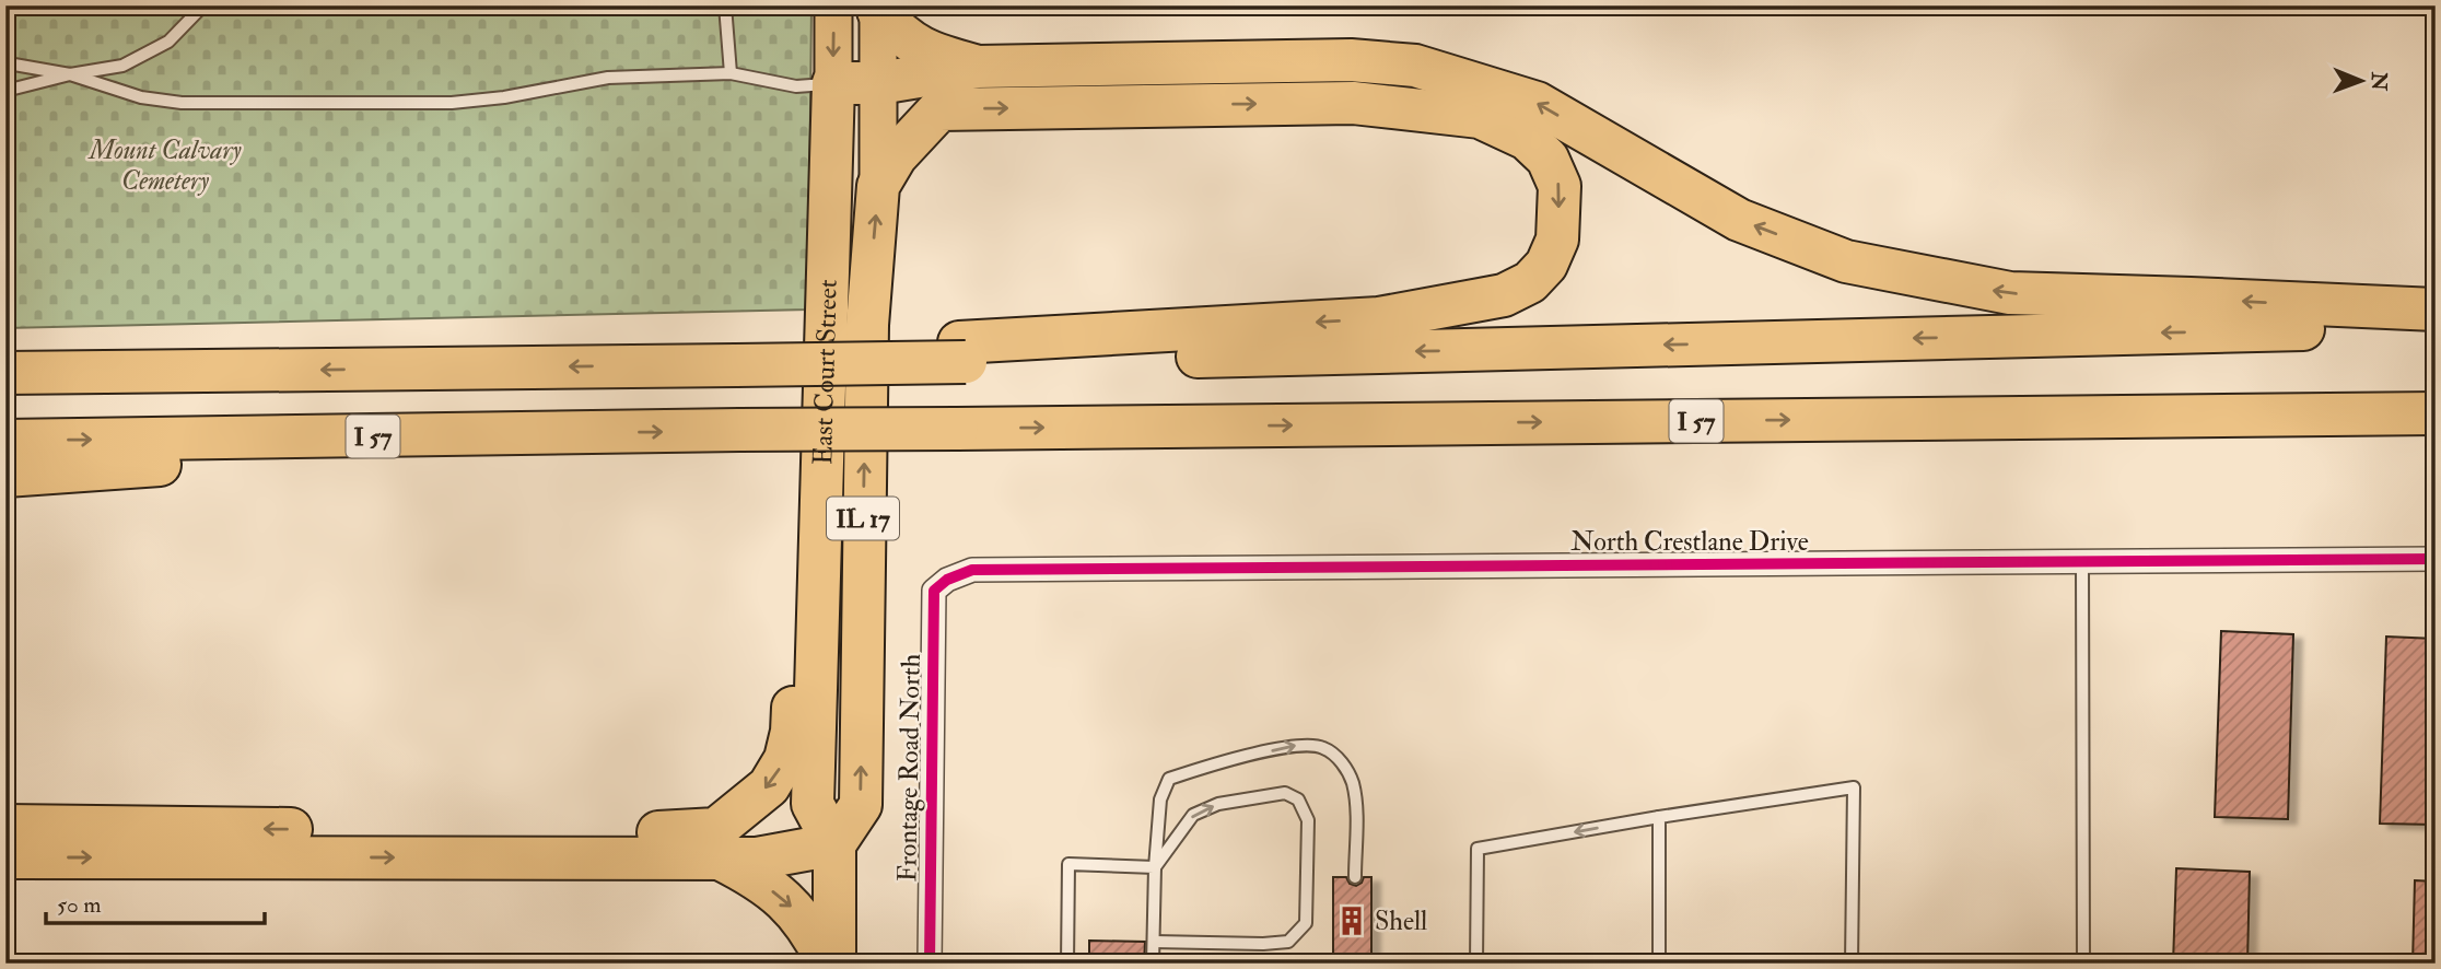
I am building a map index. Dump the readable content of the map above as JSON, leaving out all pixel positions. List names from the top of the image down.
{
  "streets": {
    "highway": ["East Court Street", "I 57", "IL 17"],
    "street": ["North Crestlane Drive", "Frontage Road North"]
  },
  "crossings": [
    ["East Court Street", "IL 17"],
    ["North Crestlane Drive", "Frontage Road North"]
  ],
  "parks": ["Mount Calvary Cemetery"],
  "places": {
    "building": ["Shell"]
  },
  "scale_bar": "50 m",
  "north": "right"
}
